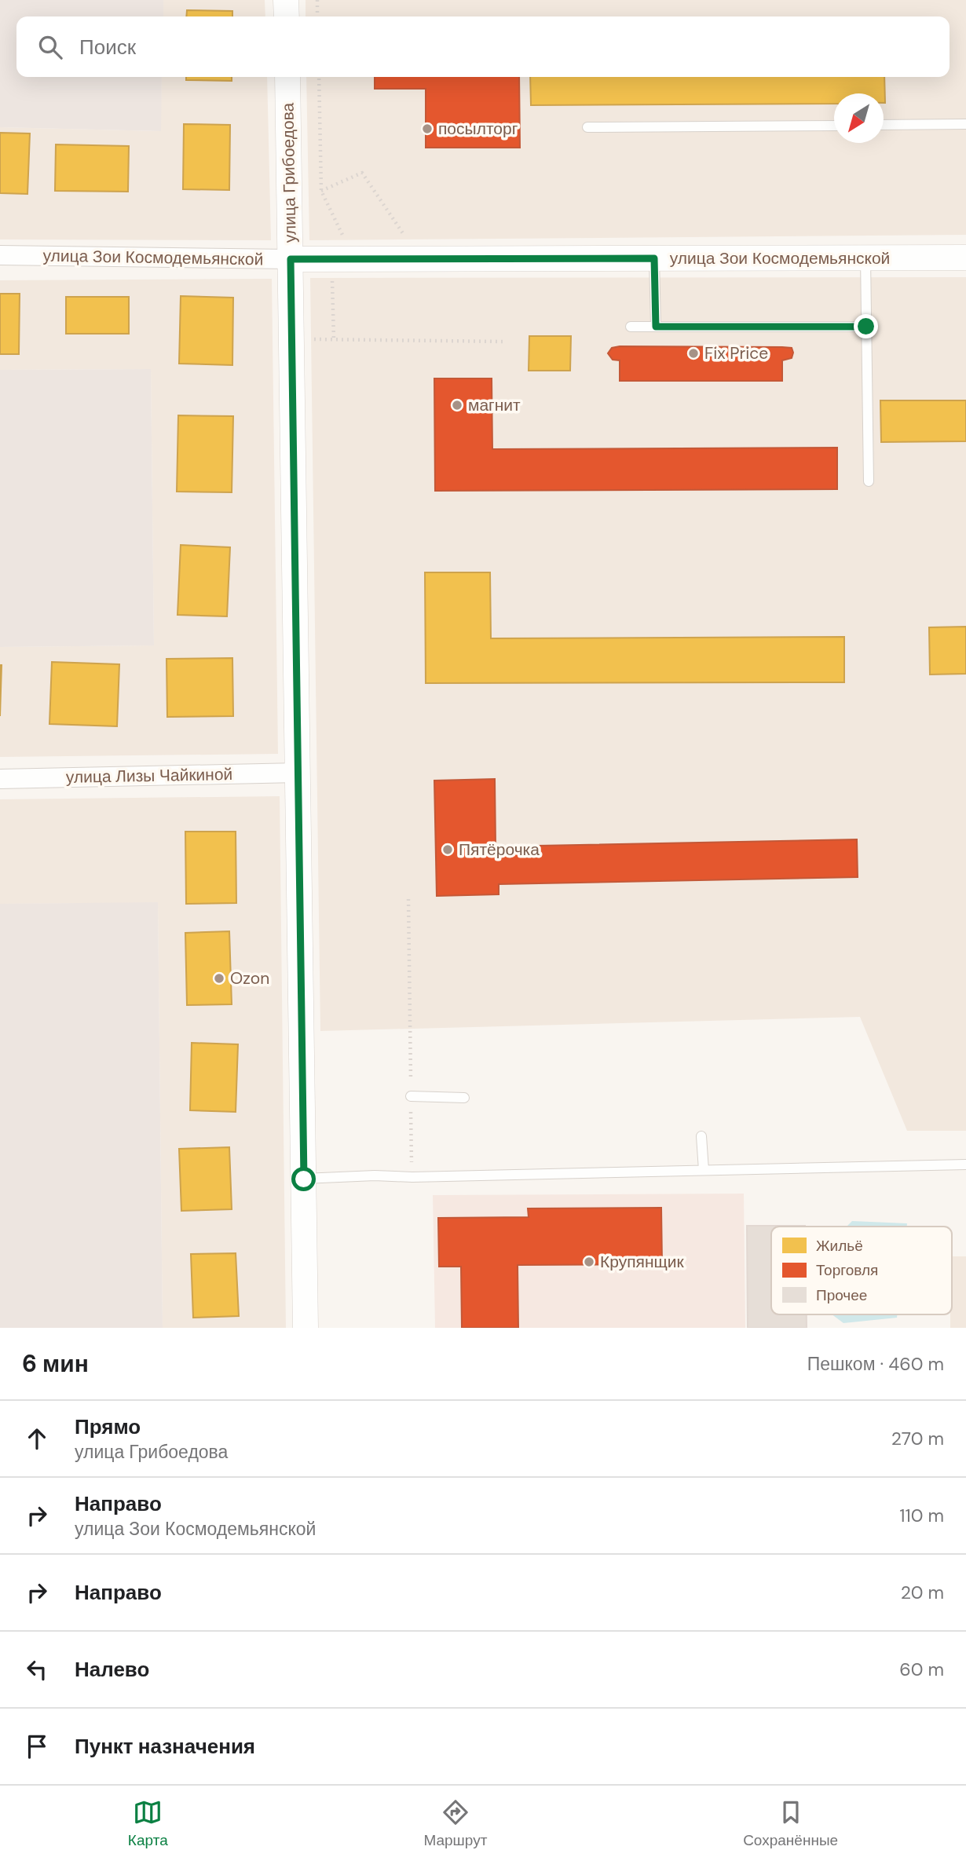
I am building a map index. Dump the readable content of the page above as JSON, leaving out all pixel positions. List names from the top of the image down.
{
  "streets": {
    "street": ["улица Грибоедова", "улица Зои Космодемьянской", "улица Лизы Чайкиной"]
  },
  "crossings": [
    ["улица Грибоедова", "улица Зои Космодемьянской"],
    ["улица Грибоедова", "улица Лизы Чайкиной"]
  ],
  "places": [
    "посылторг",
    "Fix Price",
    "магнит",
    "Пятёрочка",
    "Ozon",
    "Крупянщик"
  ],
  "legend": ["Жильё", "Торговля", "Прочее"],
  "north": "bottom left",
  "page": {
    "search": "Поиск",
    "heading": ["6 мин", "Пешком · 460 m"],
    "list": [
      ["Прямо", "улица Грибоедова", "270 m"],
      ["Направо", "улица Зои Космодемьянской", "110 m"],
      ["Направо", "20 m"],
      ["Налево", "60 m"],
      "Пункт назначения"
    ],
    "nav": ["Карта", "Маршрут", "Сохранённые"]
  }
}
